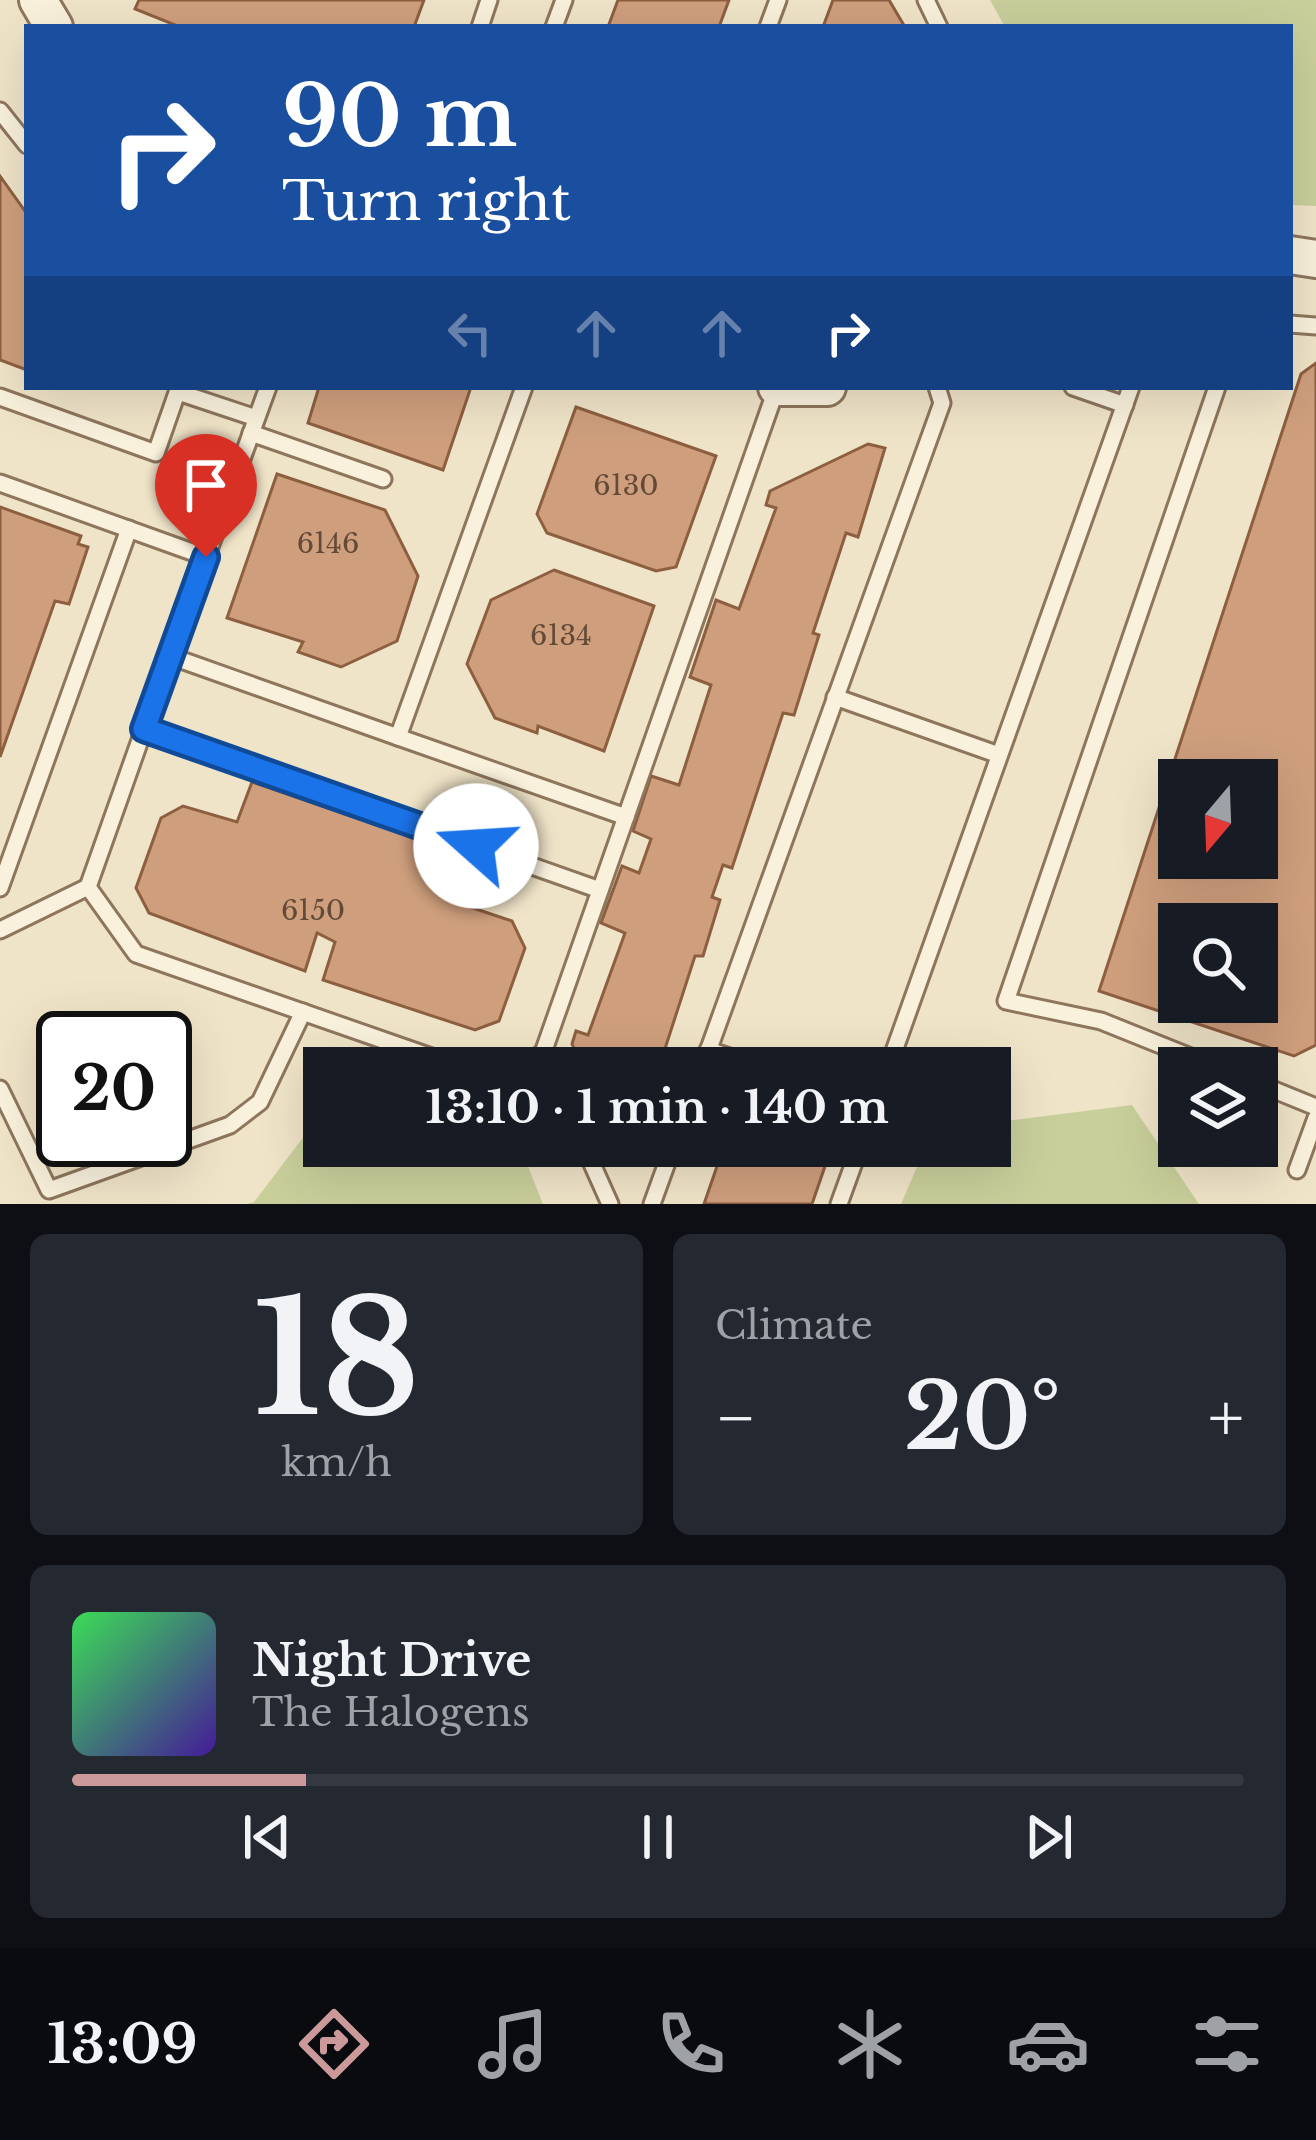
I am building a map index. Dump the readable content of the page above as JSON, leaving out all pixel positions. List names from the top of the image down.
{
  "house_numbers": [
    "6130",
    "6146",
    "6134",
    "6150"
  ],
  "north": "bottom",
  "page": {
    "turn": ["90 m", "Turn right"],
    "limit": "20",
    "trip": "13:10 · 1 min · 140 m",
    "tile": [
      ["18", "km/h"],
      "Climate"
    ],
    "heat": ["−", "20°", "+"],
    "song": ["Night Drive", "The Halogens"],
    "tabs": "13:09"
  }
}
